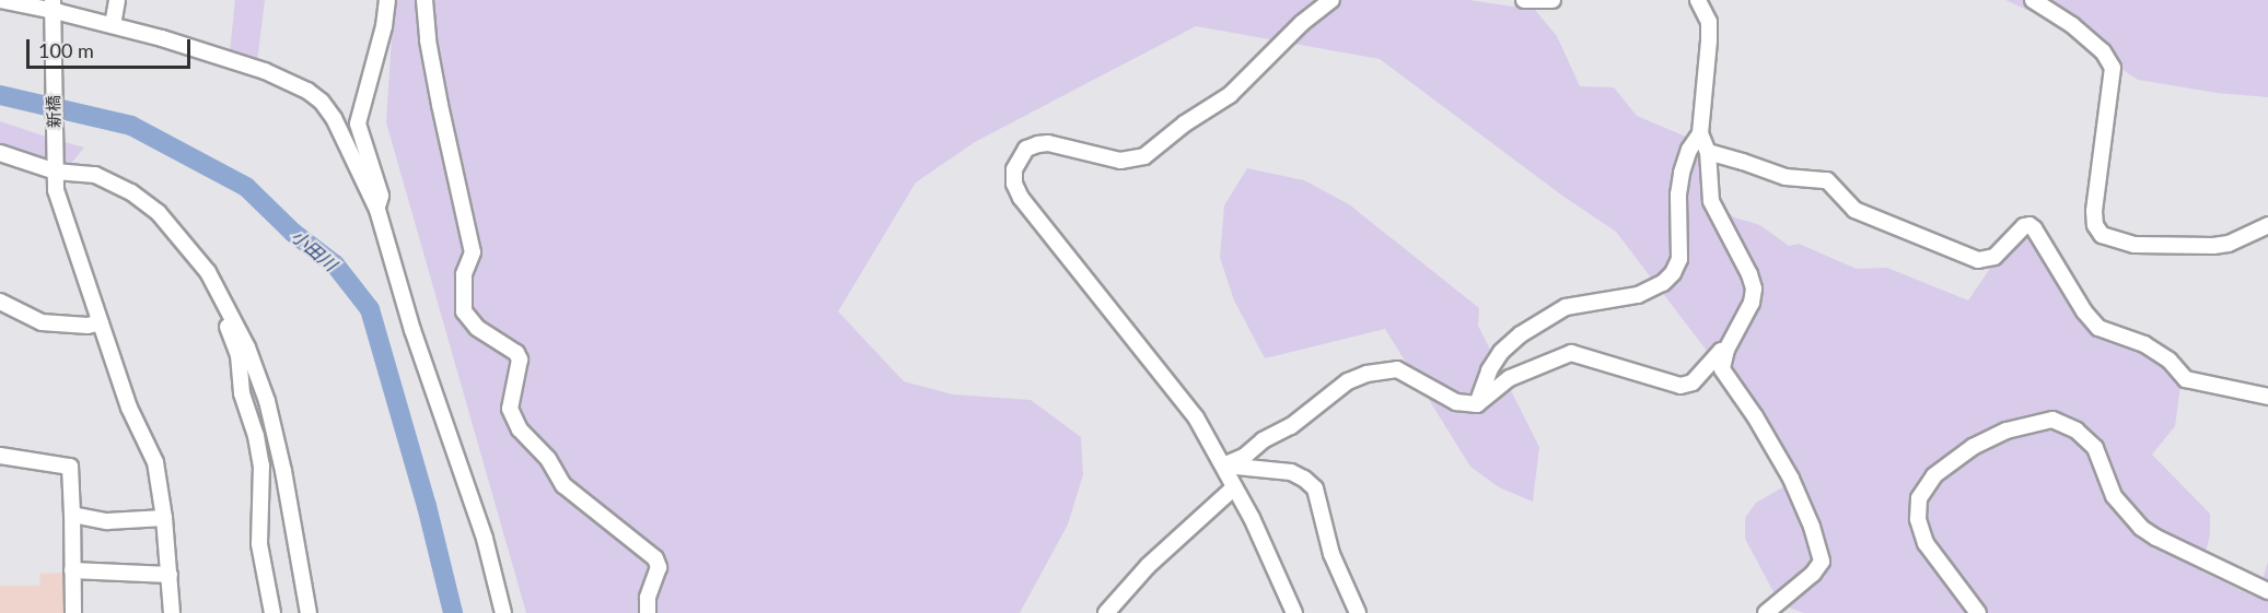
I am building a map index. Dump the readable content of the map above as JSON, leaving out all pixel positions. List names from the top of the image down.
{
  "streets": {
    "street": ["新橋"]
  },
  "water": ["小田川"],
  "scale_bar": "100 m"
}
